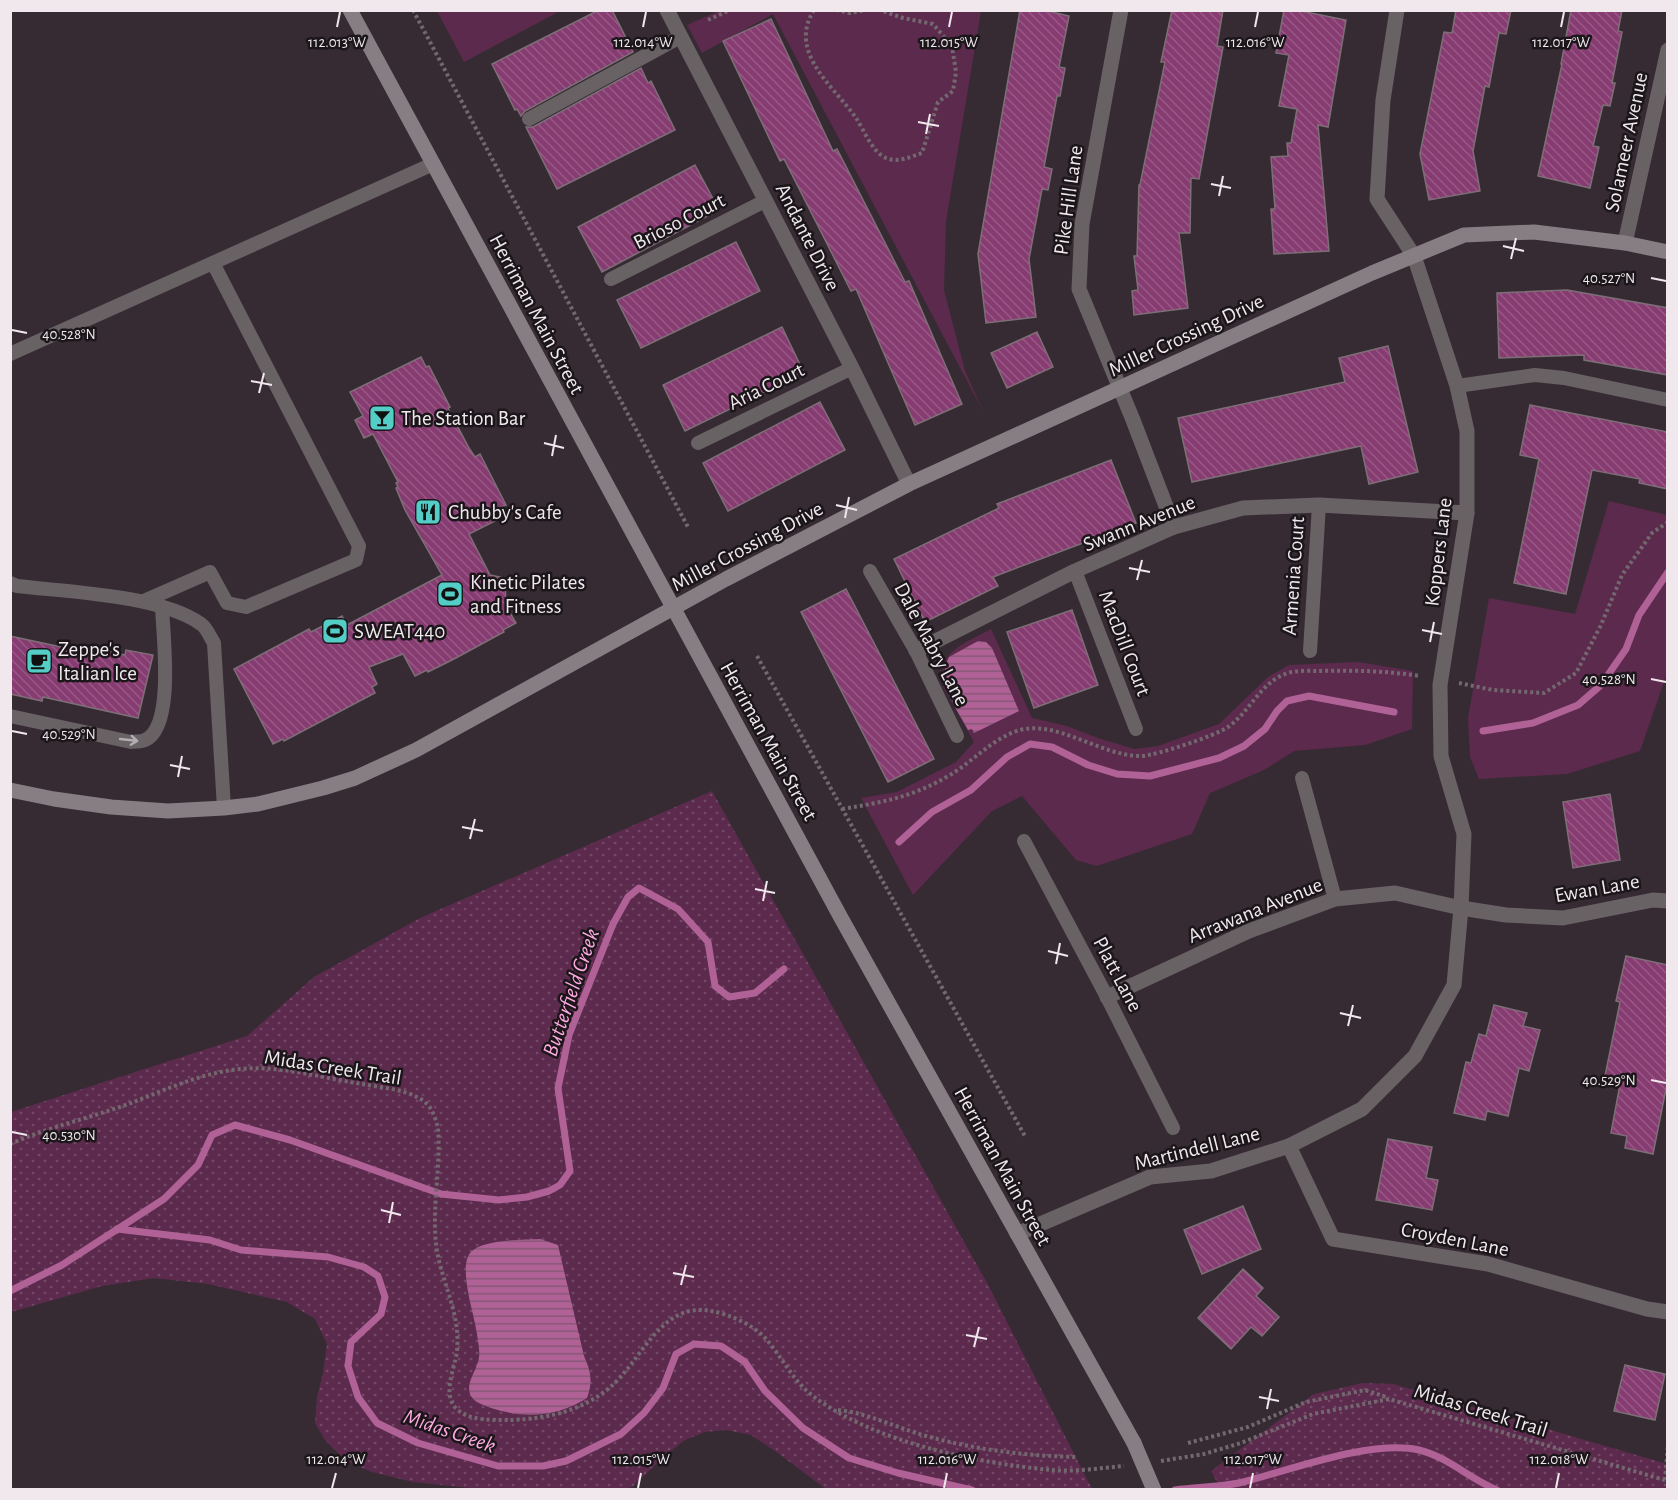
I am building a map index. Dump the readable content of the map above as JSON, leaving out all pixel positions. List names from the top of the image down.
{
  "streets": {
    "street": [
      "Solameer Avenue",
      "Pike Hill Lane",
      "Andante Drive",
      "Herriman Main Street",
      "Miller Crossing Drive",
      "Swann Avenue",
      "Koppers Lane",
      "Ewan Lane",
      "Arrawana Avenue",
      "Martindell Lane",
      "Croyden Lane"
    ],
    "lane": [
      "Brioso Court",
      "Aria Court",
      "Armenia Court",
      "MacDill Court",
      "Dale Mabry Lane",
      "Platt Lane"
    ],
    "path": ["Midas Creek Trail"]
  },
  "crossings": [
    ["Solameer Avenue", "Miller Crossing Drive"],
    ["Pike Hill Lane", "Miller Crossing Drive"],
    ["Pike Hill Lane", "Swann Avenue"],
    ["Brioso Court", "Andante Drive"],
    ["Andante Drive", "Miller Crossing Drive"],
    ["Andante Drive", "Aria Court"],
    ["Herriman Main Street", "Miller Crossing Drive"],
    ["Herriman Main Street", "Martindell Lane"],
    ["Miller Crossing Drive", "Koppers Lane"],
    ["Swann Avenue", "Koppers Lane"],
    ["Swann Avenue", "Armenia Court"],
    ["Swann Avenue", "MacDill Court"],
    ["Swann Avenue", "Dale Mabry Lane"],
    ["Koppers Lane", "Ewan Lane"],
    ["Koppers Lane", "Arrawana Avenue"],
    ["Koppers Lane", "Martindell Lane"],
    ["Koppers Lane", "Croyden Lane"],
    ["Ewan Lane", "Arrawana Avenue"],
    ["Arrawana Avenue", "Platt Lane"],
    ["Martindell Lane", "Croyden Lane"]
  ],
  "water": ["Butterfield Creek", "Midas Creek"],
  "places": {
    "bar": ["The Station Bar"],
    "restaurant": ["Chubby's Cafe"],
    "sports": ["Kinetic Pilates and Fitness", "SWEAT440"],
    "cafe": ["Zeppe's Italian Ice"]
  },
  "coordinates": [
    "112.013°W",
    "112.014°W",
    "112.015°W",
    "112.016°W",
    "112.017°W",
    "40.527°N",
    "40.528°N",
    "40.529°N",
    "40.530°N",
    "112.018°W"
  ]
}
